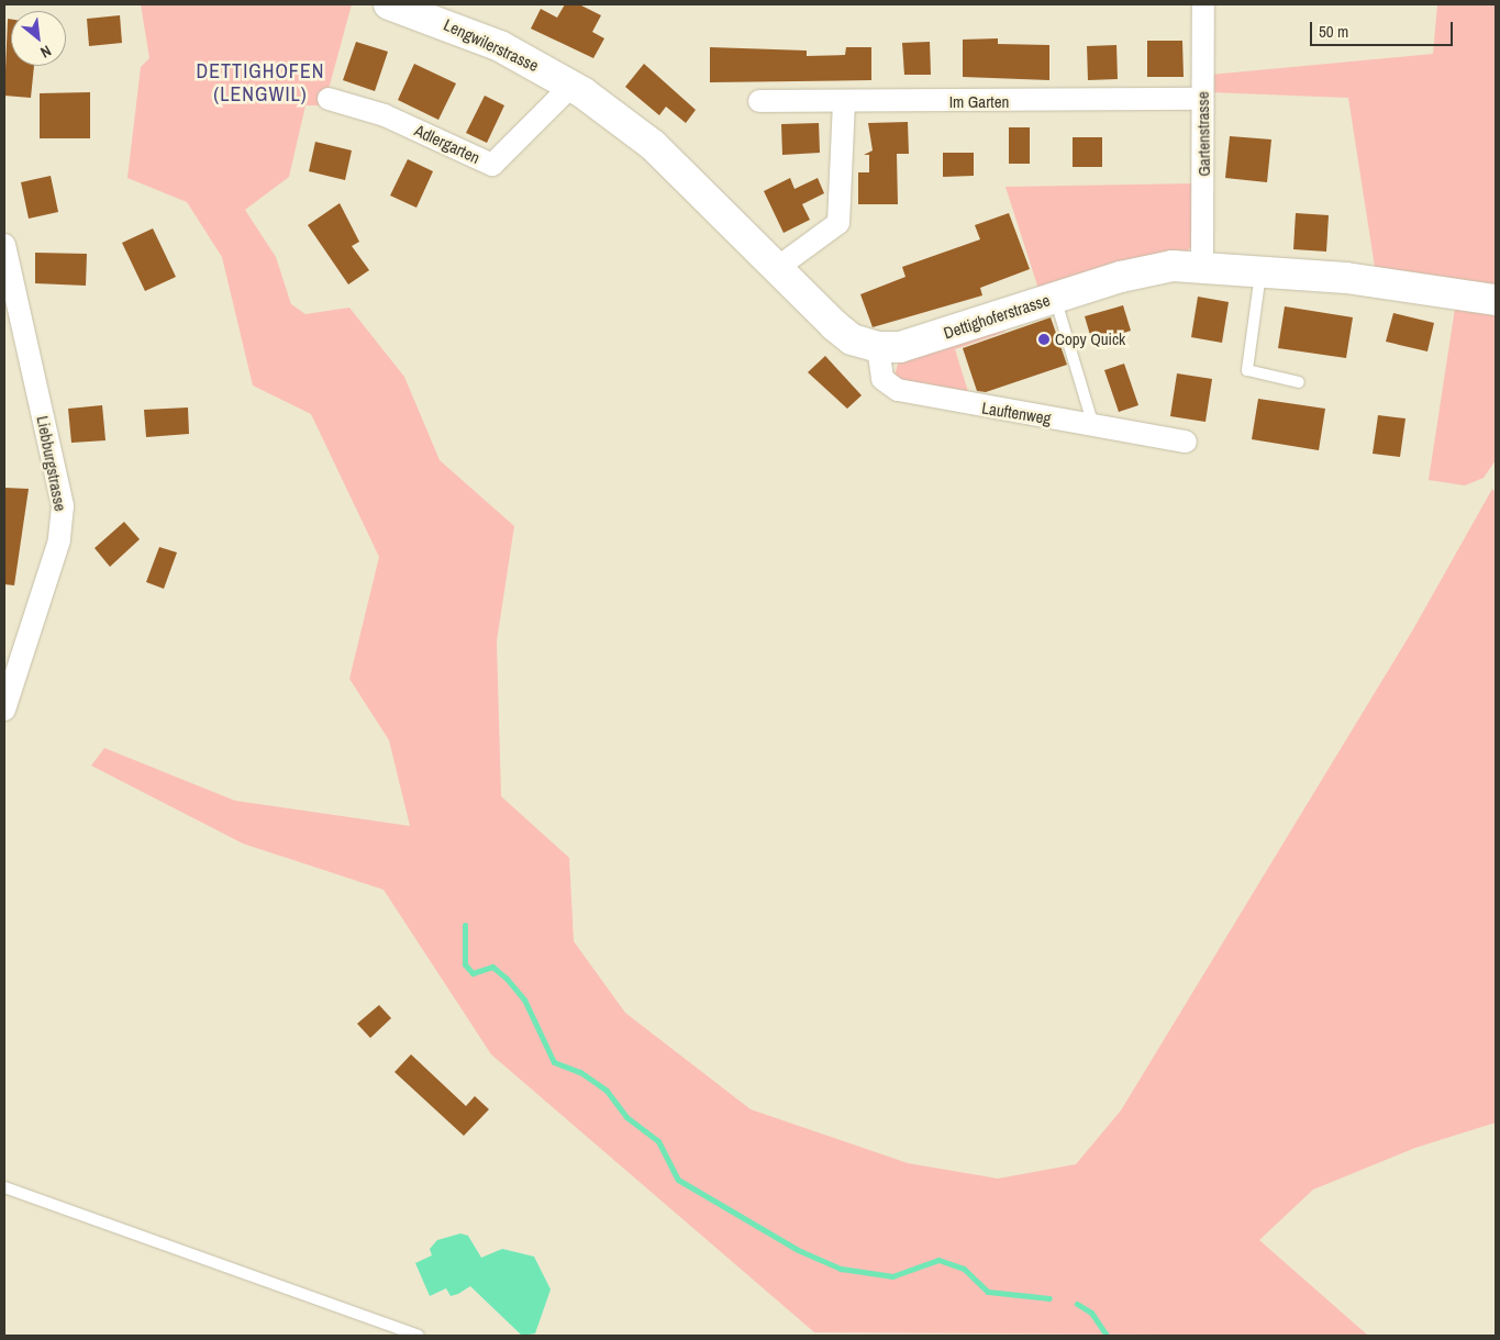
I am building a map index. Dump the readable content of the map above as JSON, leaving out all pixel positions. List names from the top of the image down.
{
  "streets": {
    "street": [
      "Lengwilerstrasse",
      "Im Garten",
      "Gartenstrasse",
      "Adlergarten",
      "Dettighoferstrasse",
      "Lauftenweg",
      "Liebburgstrasse"
    ]
  },
  "crossings": [
    ["Lengwilerstrasse", "Adlergarten"],
    ["Lengwilerstrasse", "Dettighoferstrasse"],
    ["Im Garten", "Gartenstrasse"],
    ["Gartenstrasse", "Dettighoferstrasse"],
    ["Adlergarten", "Dettighoferstrasse"],
    ["Dettighoferstrasse", "Lauftenweg"]
  ],
  "districts": ["DETTIGHOFEN (LENGWIL)"],
  "places": ["Copy Quick"],
  "scale_bar": "50 m",
  "north": "bottom right"
}
